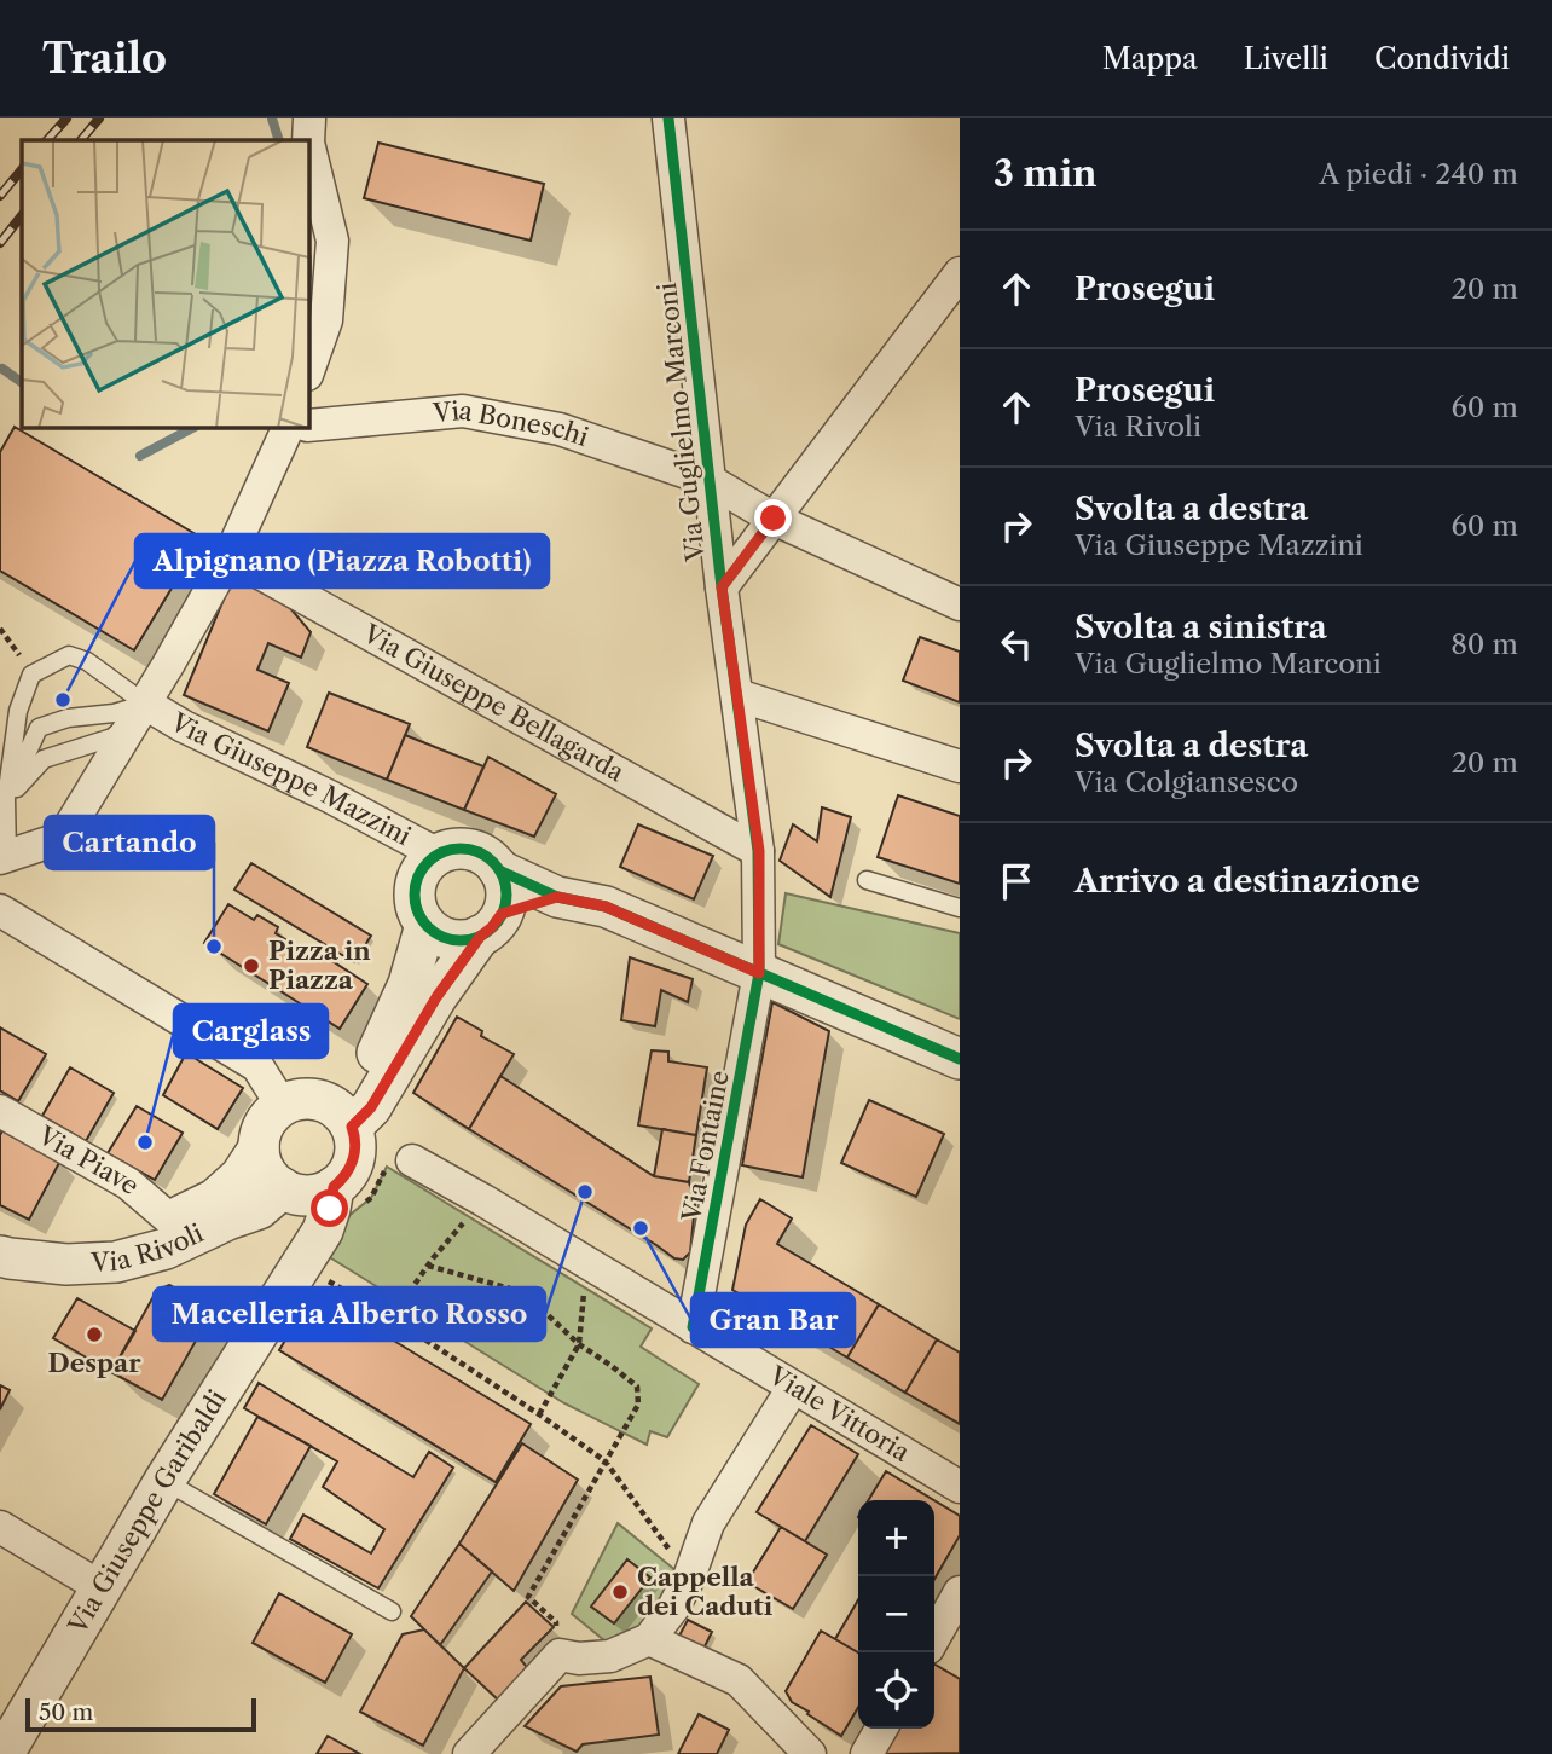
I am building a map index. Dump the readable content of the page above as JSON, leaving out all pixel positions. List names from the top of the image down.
{
  "streets": {
    "street": [
      "Via Guglielmo Marconi",
      "Via Boneschi",
      "Via Giuseppe Bellagarda",
      "Via Giuseppe Mazzini",
      "Via Fontaine",
      "Via Piave",
      "Via Rivoli",
      "Viale Vittoria",
      "Via Giuseppe Garibaldi"
    ]
  },
  "crossings": [
    ["Via Guglielmo Marconi", "Via Boneschi"],
    ["Via Guglielmo Marconi", "Via Giuseppe Bellagarda"],
    ["Via Guglielmo Marconi", "Via Fontaine"],
    ["Via Boneschi", "Via Giuseppe Bellagarda"],
    ["Via Boneschi", "Via Giuseppe Mazzini"],
    ["Via Fontaine", "Viale Vittoria"],
    ["Via Piave", "Via Rivoli"],
    ["Via Rivoli", "Via Giuseppe Garibaldi"]
  ],
  "places": [
    "Alpignano (Piazza Robotti)",
    "Cartando",
    "Pizza in Piazza",
    "Carglass",
    "Macelleria Alberto Rosso",
    "Gran Bar",
    "Despar",
    "Cappella dei Caduti"
  ],
  "scale_bar": "50 m",
  "page": {
    "header": "Trailo",
    "nav": ["Mappa", "Livelli", "Condividi"],
    "heading": ["3 min", "A piedi · 240 m"],
    "list": [
      ["Prosegui", "20 m"],
      ["Prosegui", "Via Rivoli", "60 m"],
      ["Svolta a destra", "Via Giuseppe Mazzini", "60 m"],
      ["Svolta a sinistra", "Via Guglielmo Marconi", "80 m"],
      ["Svolta a destra", "Via Colgiansesco", "20 m"],
      "Arrivo a destinazione"
    ],
    "map_buttons": ["+", "−"],
    "scale": "50 m"
  }
}
